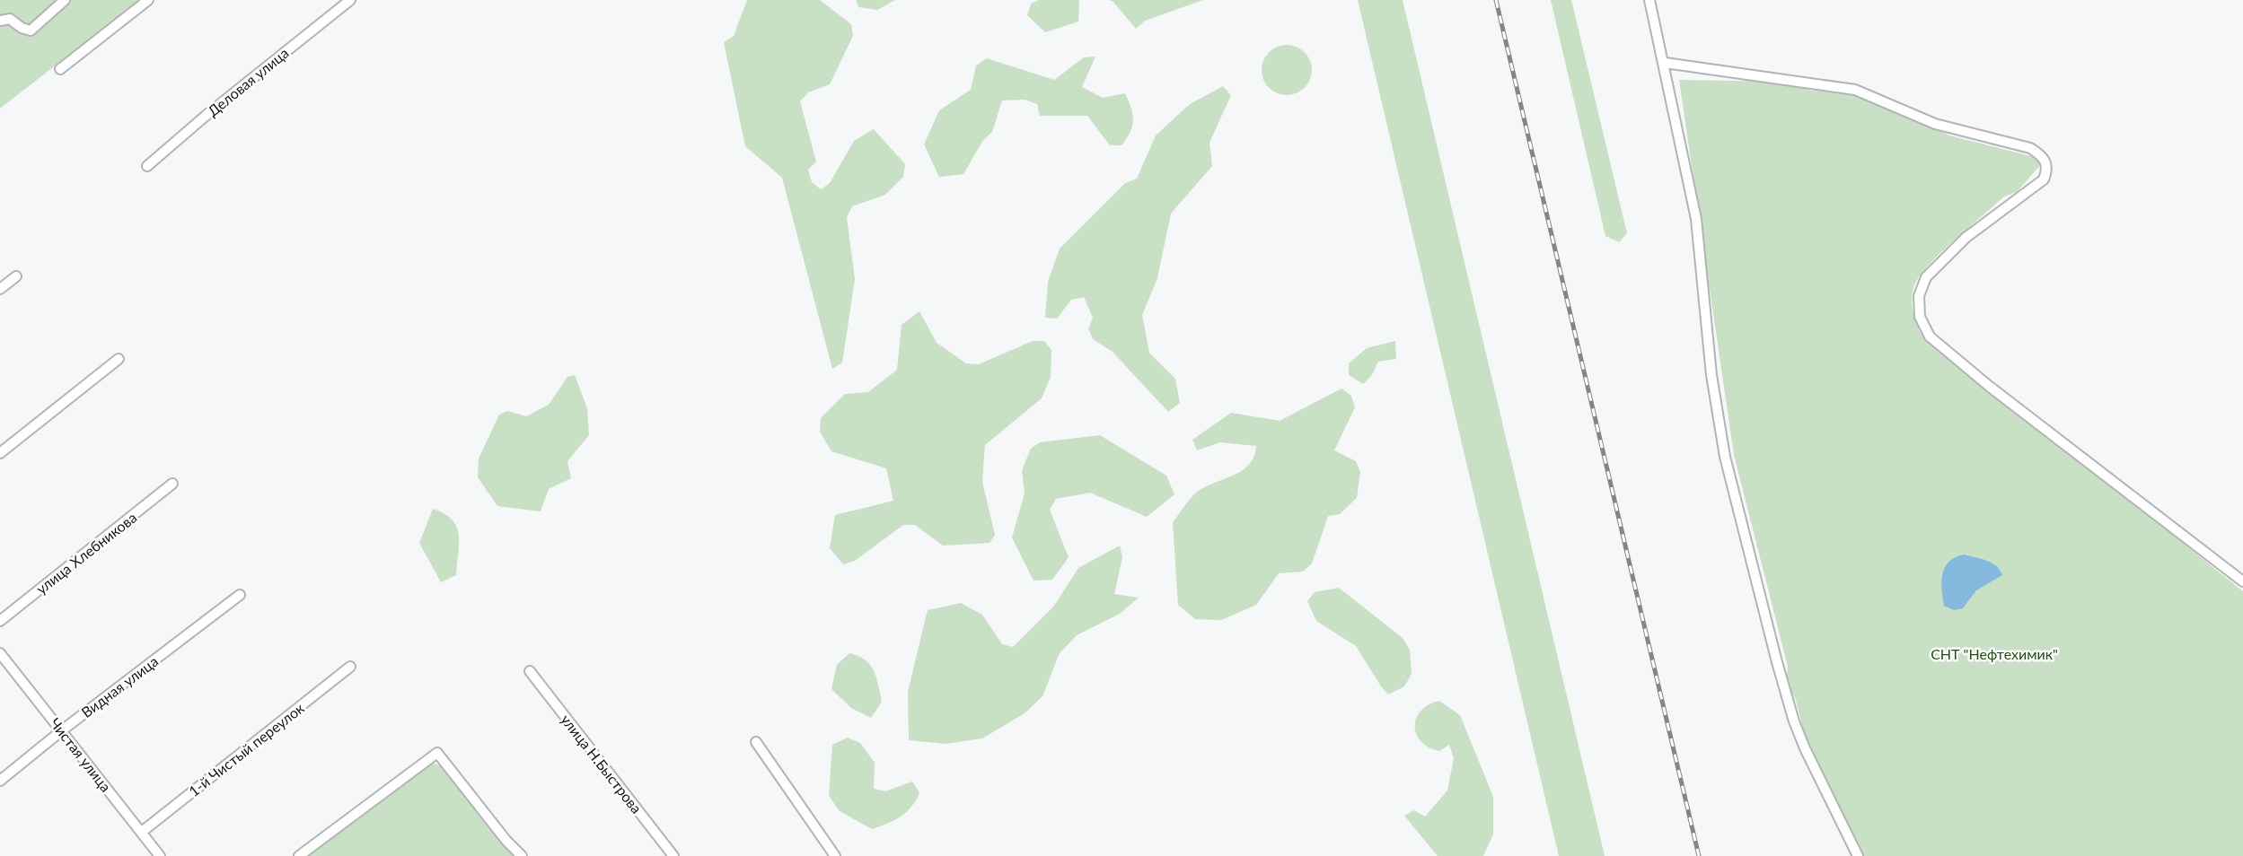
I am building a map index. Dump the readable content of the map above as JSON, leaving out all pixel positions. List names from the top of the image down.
{
  "streets": {
    "street": [
      "Деловая улица",
      "улица Хлебникова",
      "Видная улица",
      "1-й Чистый переулок",
      "Чистая улица",
      "улица Н.Быстрова"
    ]
  },
  "crossings": [
    ["Видная улица", "Чистая улица"],
    ["1-й Чистый переулок", "Чистая улица"]
  ],
  "parks": ["СНТ \"Нефтехимик\""]
}
